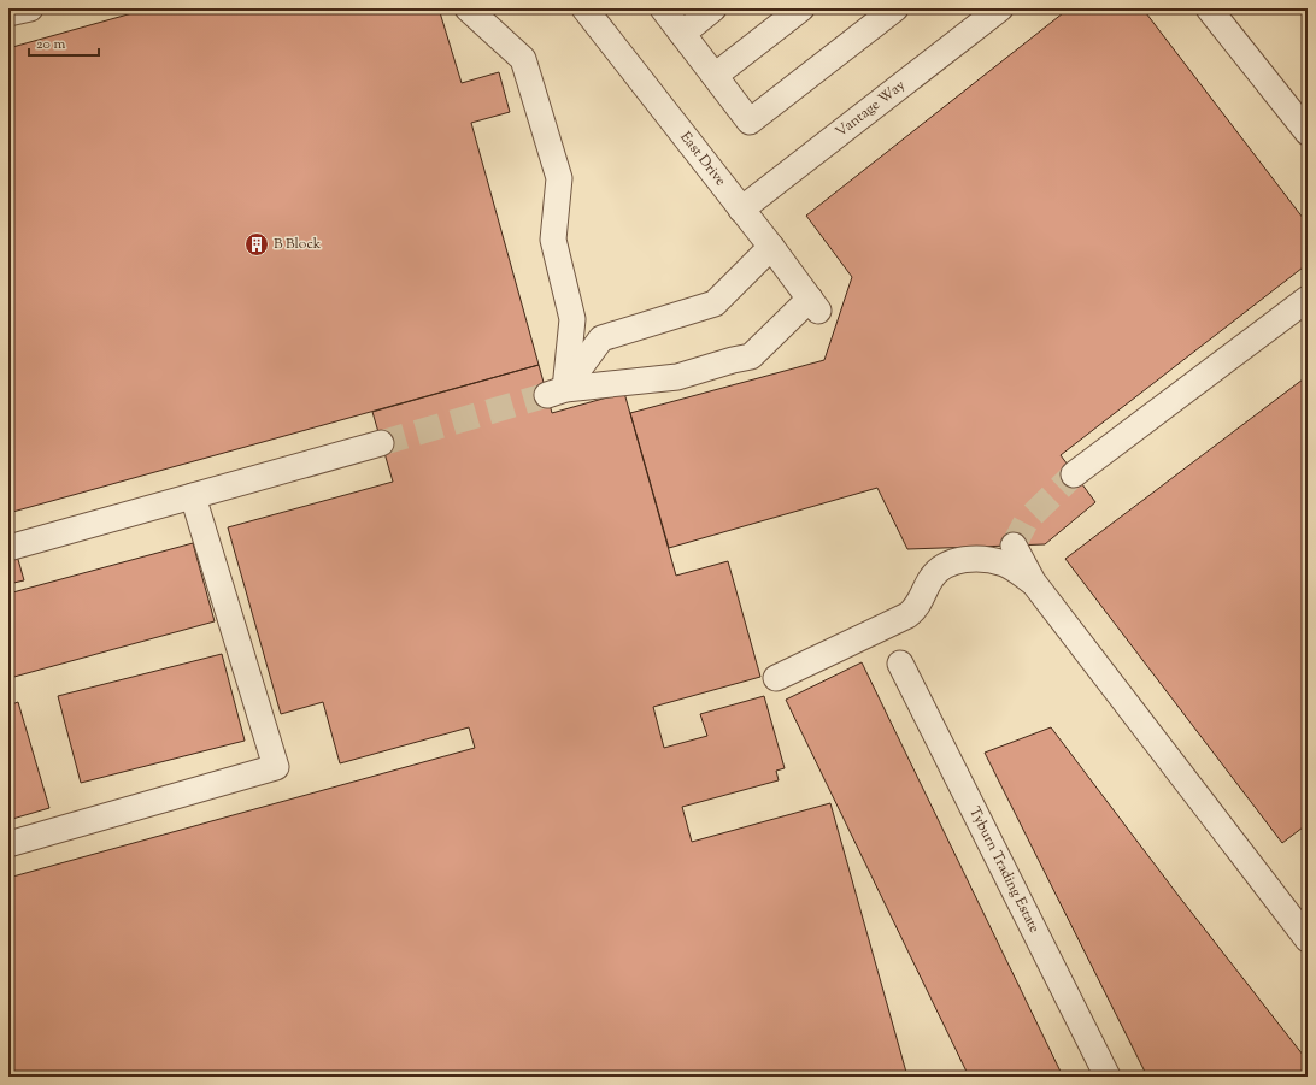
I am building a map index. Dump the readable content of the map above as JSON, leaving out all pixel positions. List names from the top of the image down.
{
  "streets": {
    "street": ["Vantage Way", "East Drive", "Tyburn Trading Estate"]
  },
  "crossings": [
    ["Vantage Way", "East Drive"]
  ],
  "places": {
    "building": ["B Block"]
  },
  "scale_bar": "20 m"
}
